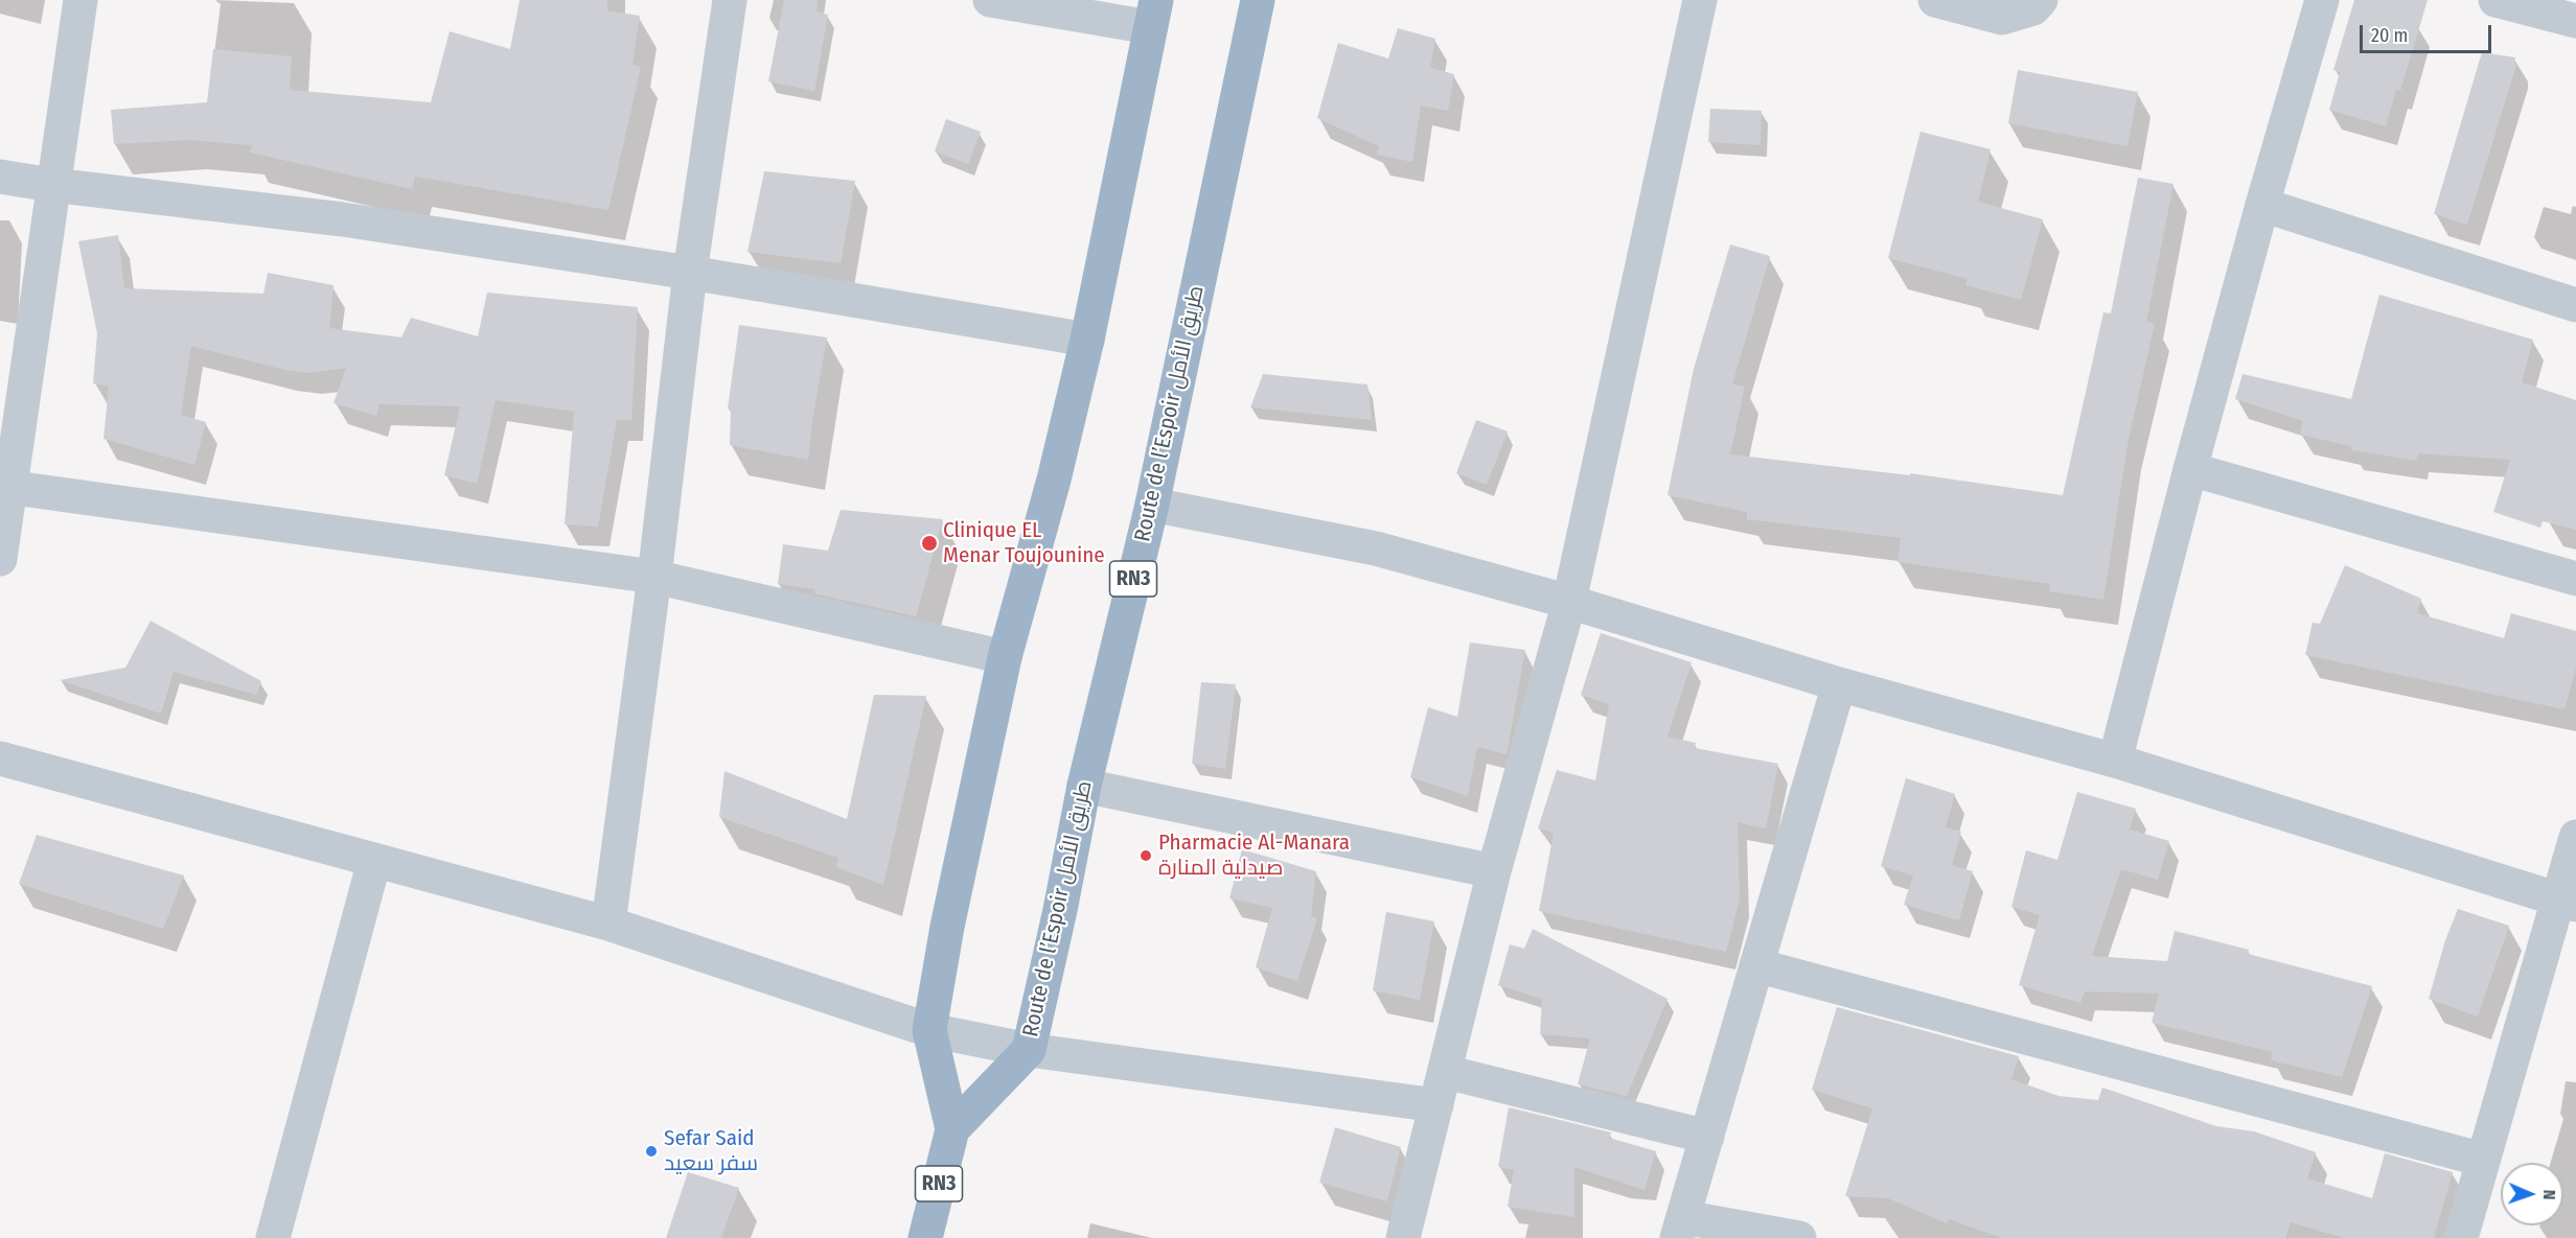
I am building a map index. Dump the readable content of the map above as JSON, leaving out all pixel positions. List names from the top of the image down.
{
  "streets": {
    "highway": ["Route de l’Espoir طريق الأمل", "RN3"]
  },
  "places": ["Clinique EL Menar Toujounine", "Pharmacie Al-Manara صيدلية المنارة", "Sefar Said سفر سعيد"],
  "scale_bar": "20 m",
  "north": "right"
}
